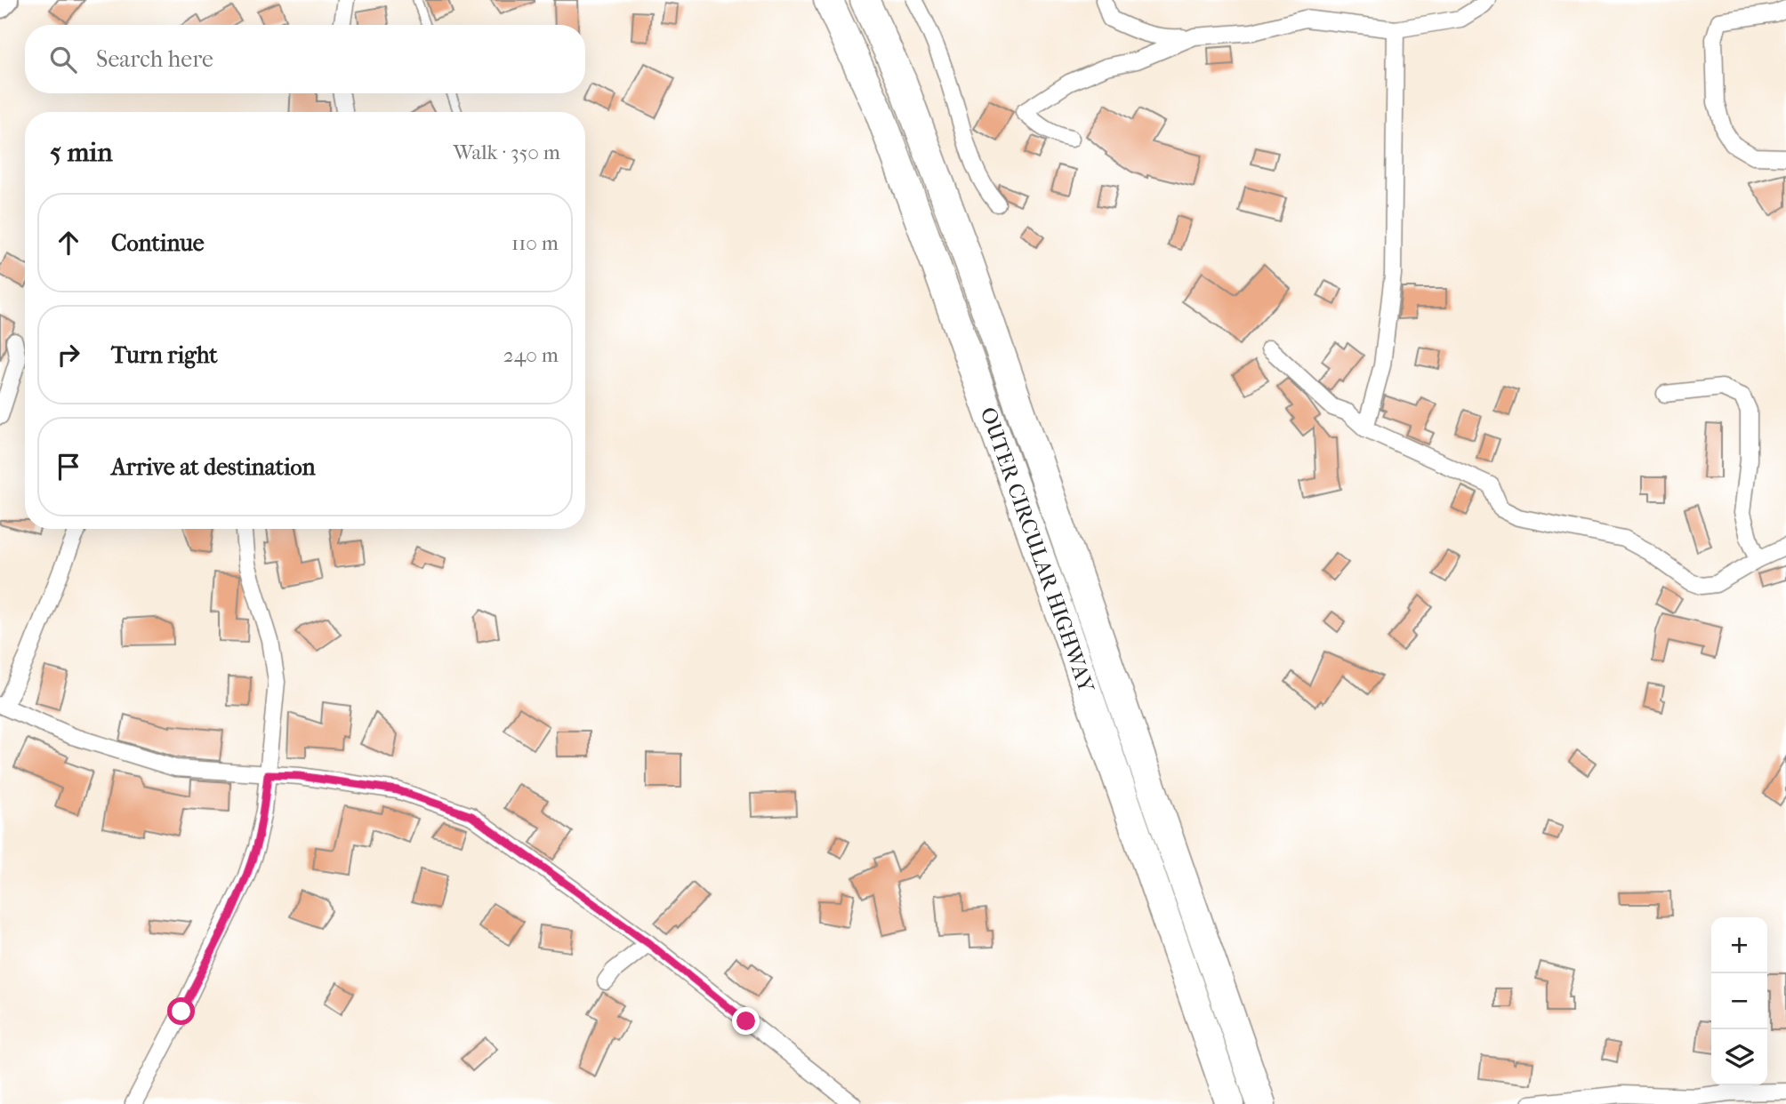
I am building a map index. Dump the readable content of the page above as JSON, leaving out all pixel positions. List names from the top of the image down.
{
  "streets": {
    "highway": ["OUTER CIRCULAR HIGHWAY"]
  },
  "page": {
    "search": "Search here",
    "heading": ["5 min", "Walk · 350 m"],
    "list": [
      ["Continue", "110 m"],
      ["Turn right", "240 m"],
      "Arrive at destination"
    ],
    "map_buttons": ["+", "−"]
  }
}
